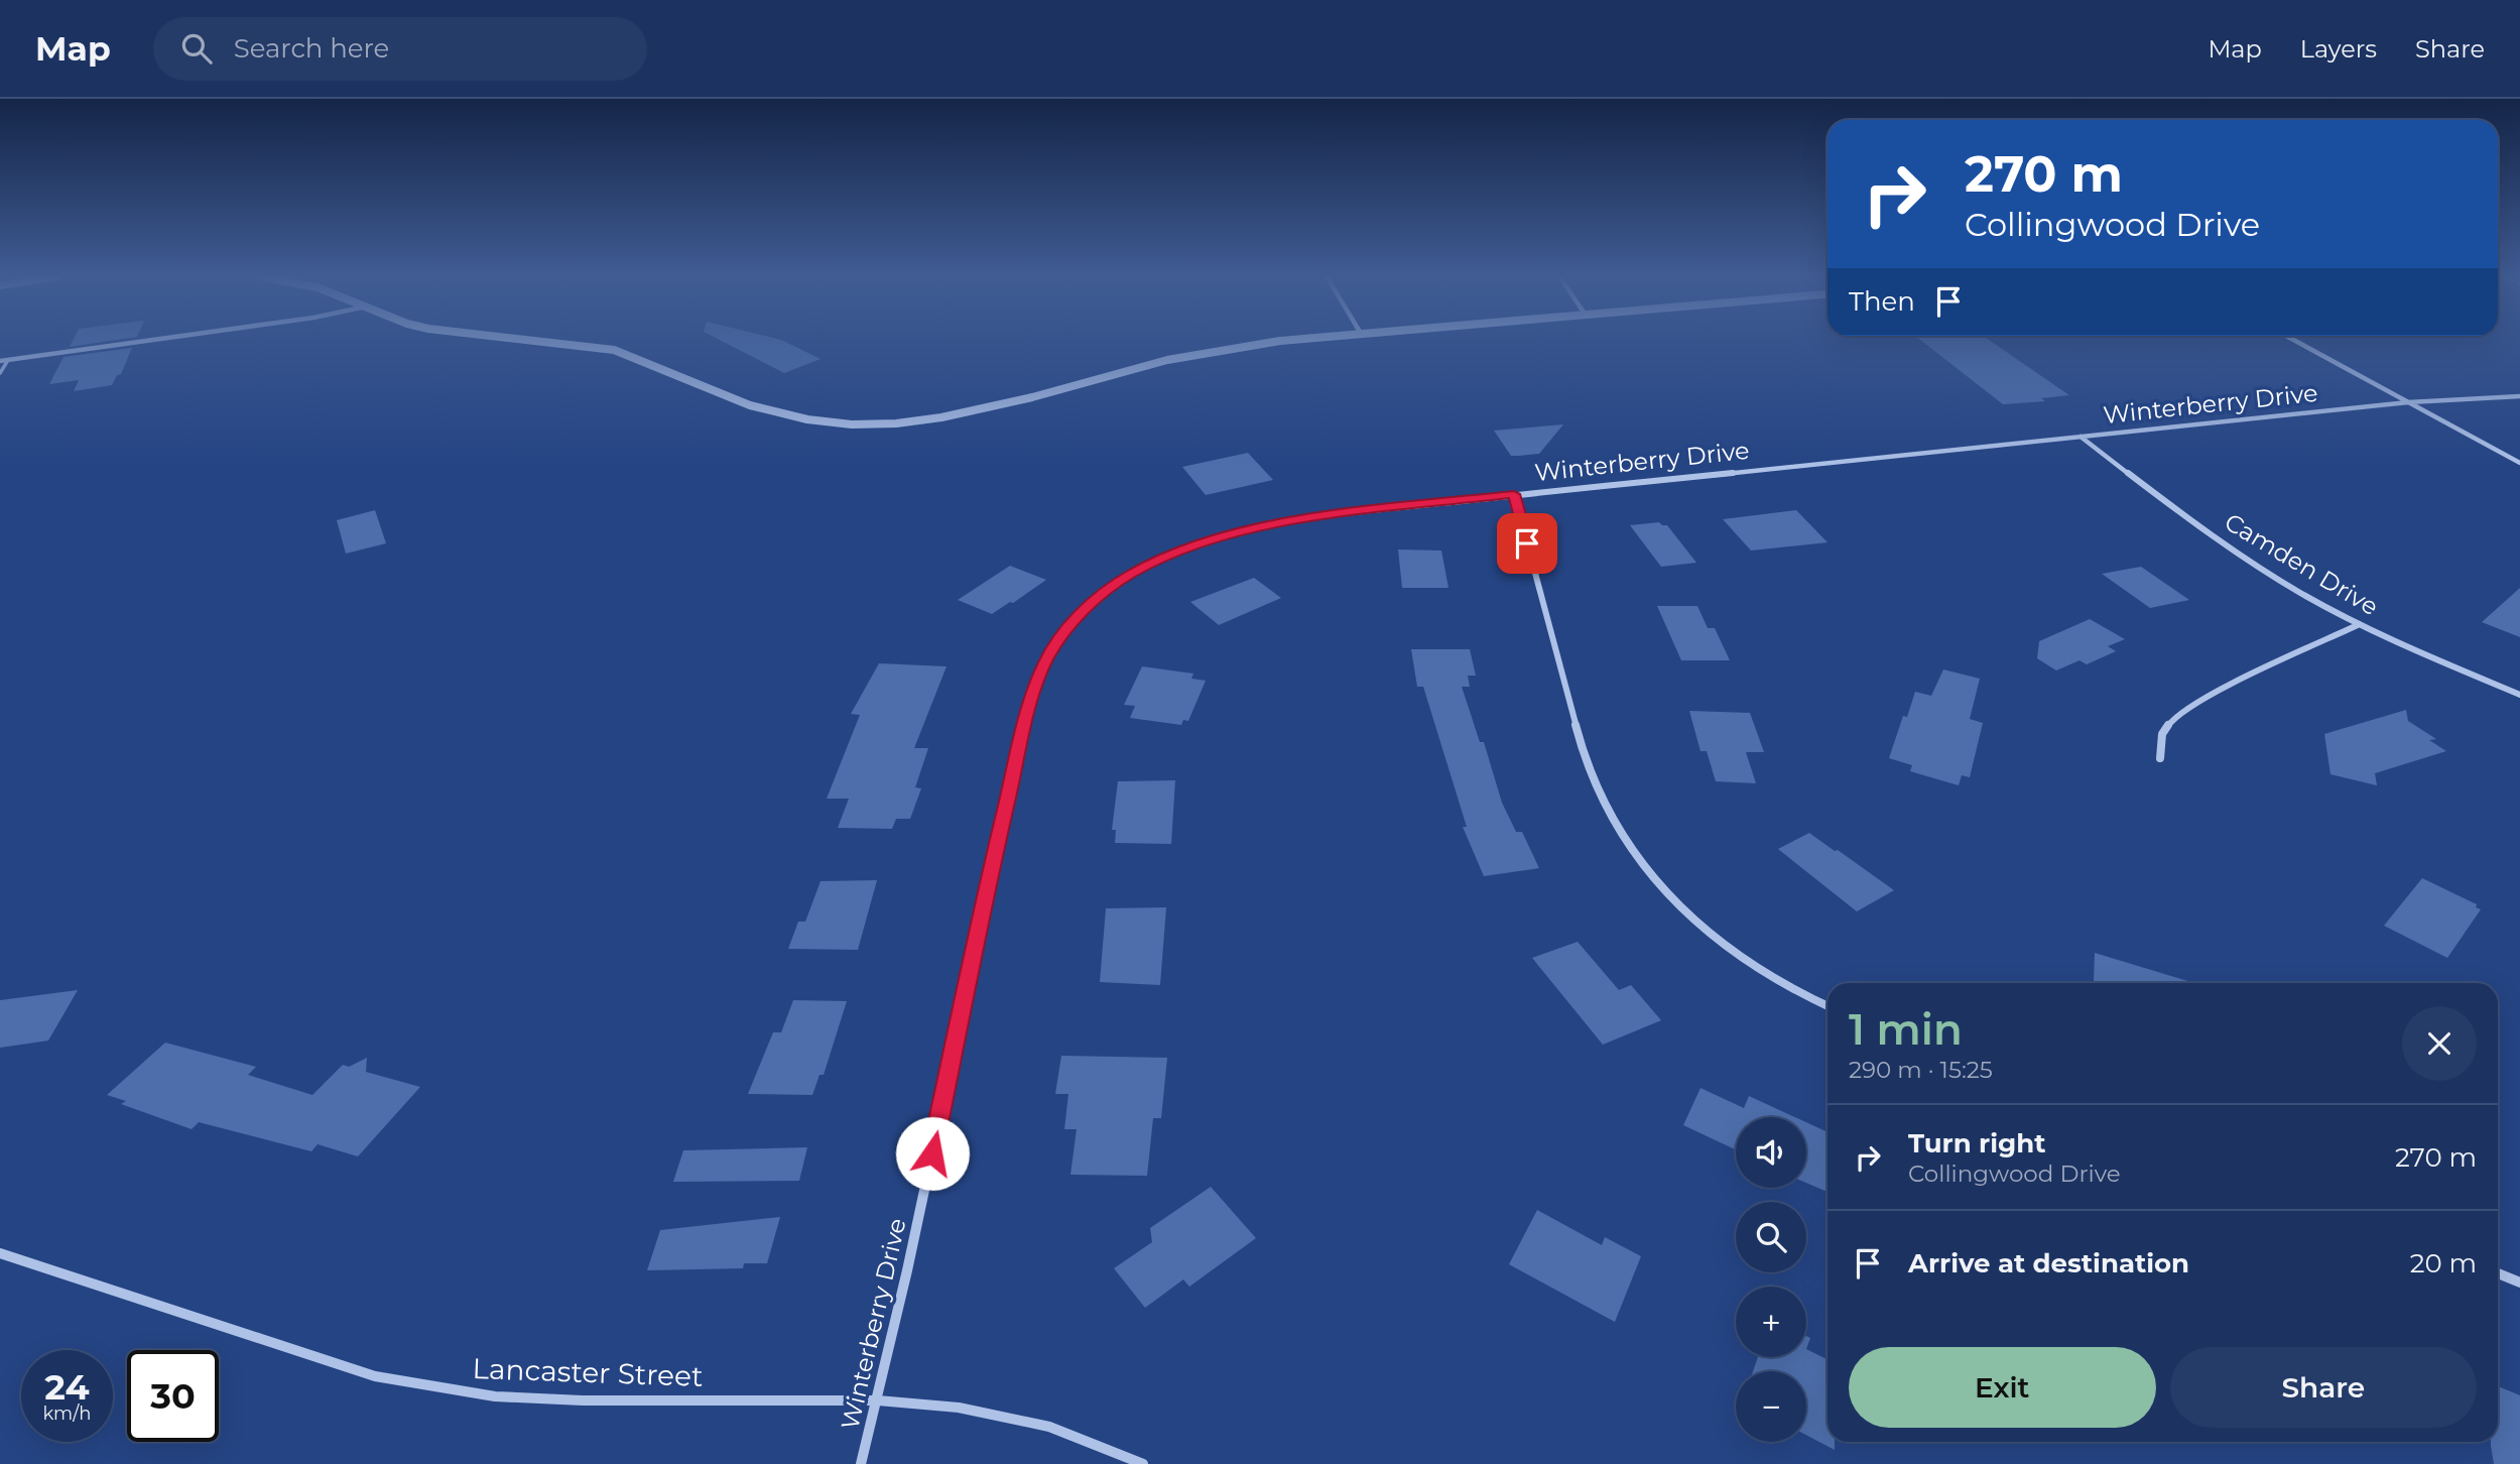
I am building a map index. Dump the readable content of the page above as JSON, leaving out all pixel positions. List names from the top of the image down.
{
  "streets": {
    "street": ["Winterberry Drive", "Camden Drive", "Lancaster Street"]
  },
  "crossings": [
    ["Winterberry Drive", "Camden Drive"],
    ["Winterberry Drive", "Lancaster Street"]
  ],
  "page": {
    "header": "Map",
    "search": "Search here",
    "nav": ["Map", "Layers", "Share"],
    "turn": ["270 m", "Collingwood Drive"],
    "then": "Then",
    "heading": ["1 min", "290 m · 15:25"],
    "list": [
      {
        "name": "Turn right",
        "note": "Collingwood Drive",
        "value": "270 m"
      },
      {
        "name": "Arrive at destination",
        "value": "20 m"
      }
    ],
    "map_buttons": ["+", "−"],
    "buttons": ["Exit", "Share"],
    "speed": "24 km/h",
    "limit": "30"
  }
}
